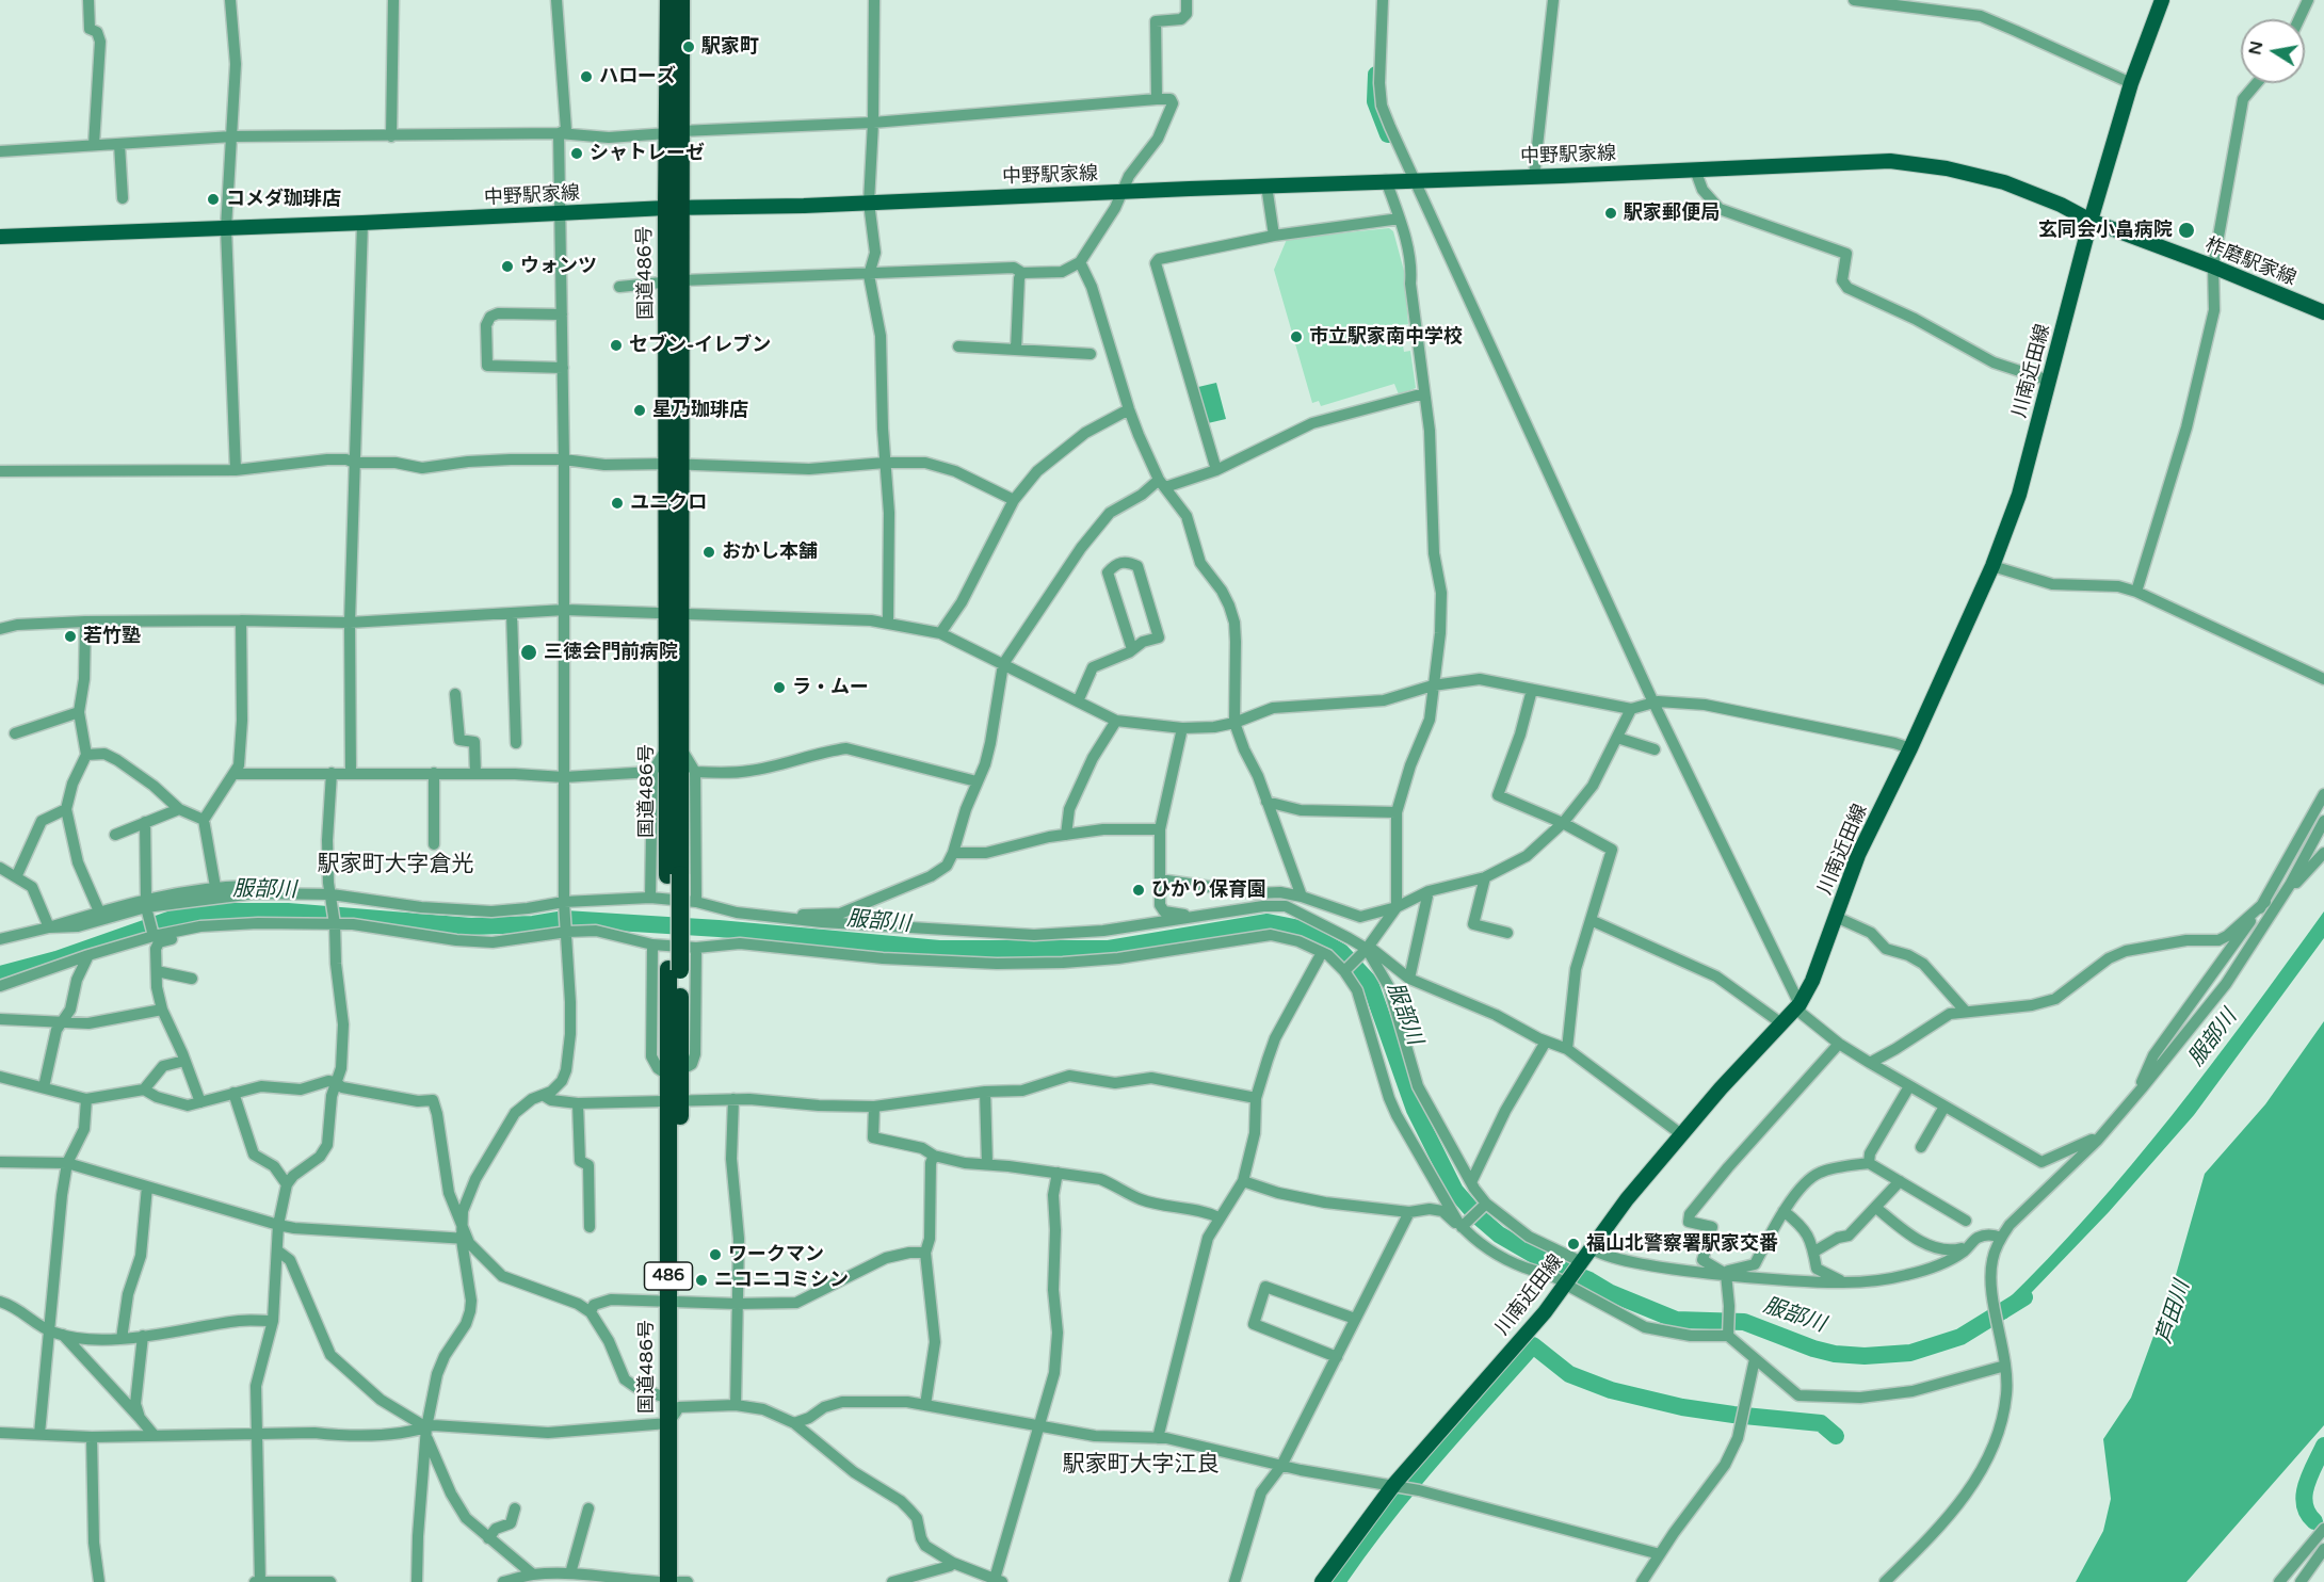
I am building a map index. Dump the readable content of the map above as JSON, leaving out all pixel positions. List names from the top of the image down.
{
  "streets": {
    "highway": ["国道486号", "486"],
    "main road": ["中野駅家線", "柞磨駅家線", "川南近田線"]
  },
  "crossings": [
    ["中野駅家線", "柞磨駅家線"],
    ["中野駅家線", "国道486号"],
    ["中野駅家線", "川南近田線"],
    ["柞磨駅家線", "川南近田線"]
  ],
  "districts": ["駅家町大字倉光", "駅家町大字江良"],
  "water": ["服部川", "芦田川"],
  "places": [
    "駅家町",
    "ハローズ",
    "シャトレーゼ",
    "コメダ珈琲店",
    "駅家郵便局",
    "玄同会小畠病院",
    "ウォンツ",
    "市立駅家南中学校",
    "セブン-イレブン",
    "星乃珈琲店",
    "ユニクロ",
    "おかし本舗",
    "若竹塾",
    "三徳会門前病院",
    "ラ・ムー",
    "ひかり保育園",
    "福山北警察署駅家交番",
    "ワークマン",
    "ニコニコミシン"
  ],
  "north": "left"
}
